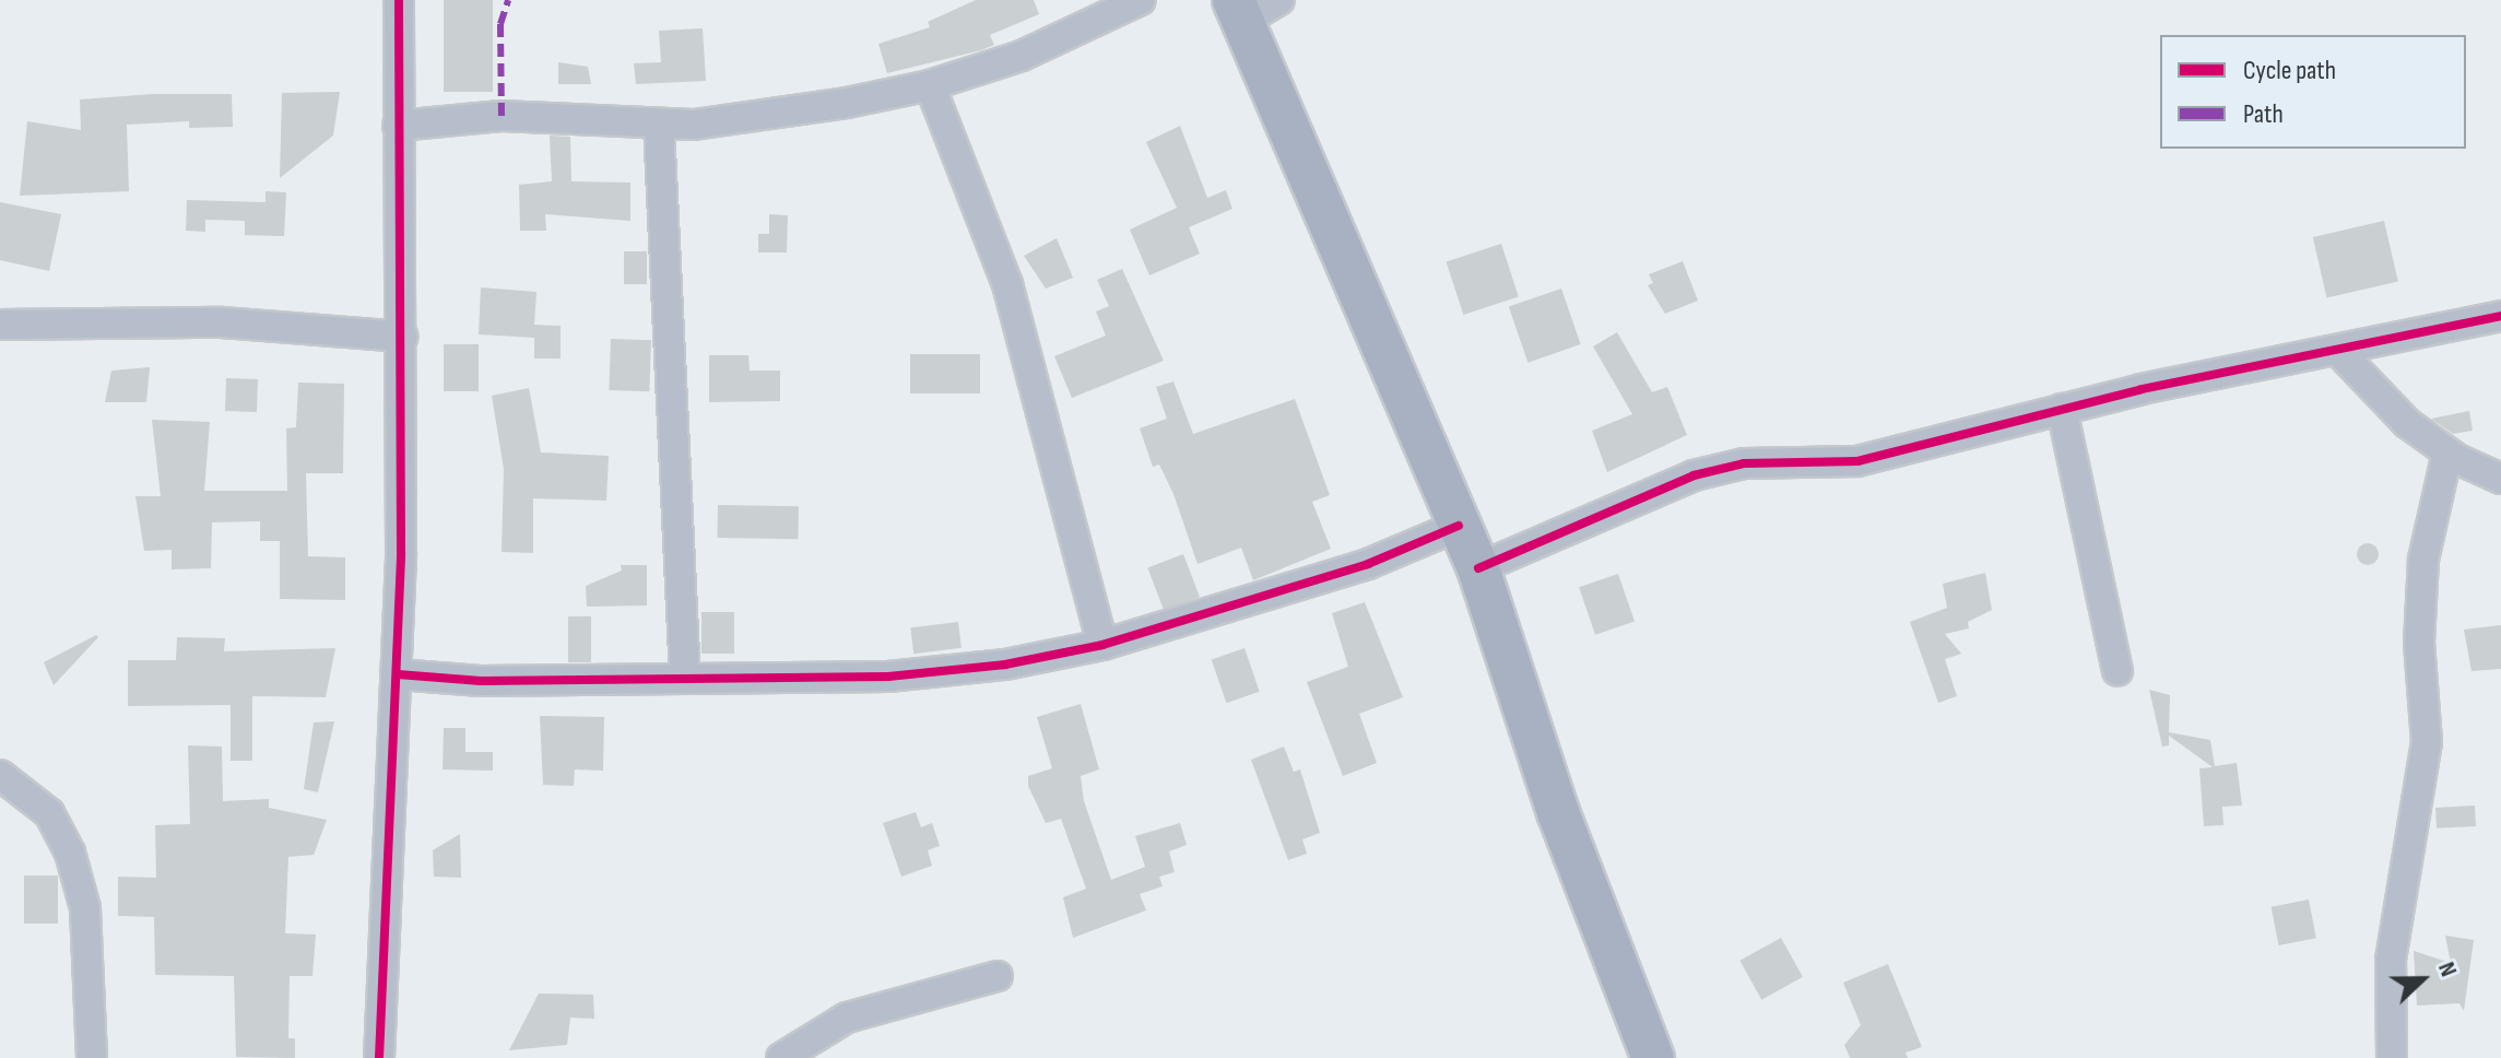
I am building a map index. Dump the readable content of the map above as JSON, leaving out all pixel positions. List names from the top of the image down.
{
  "legend": ["Cycle path", "Path"],
  "north": "right"
}
